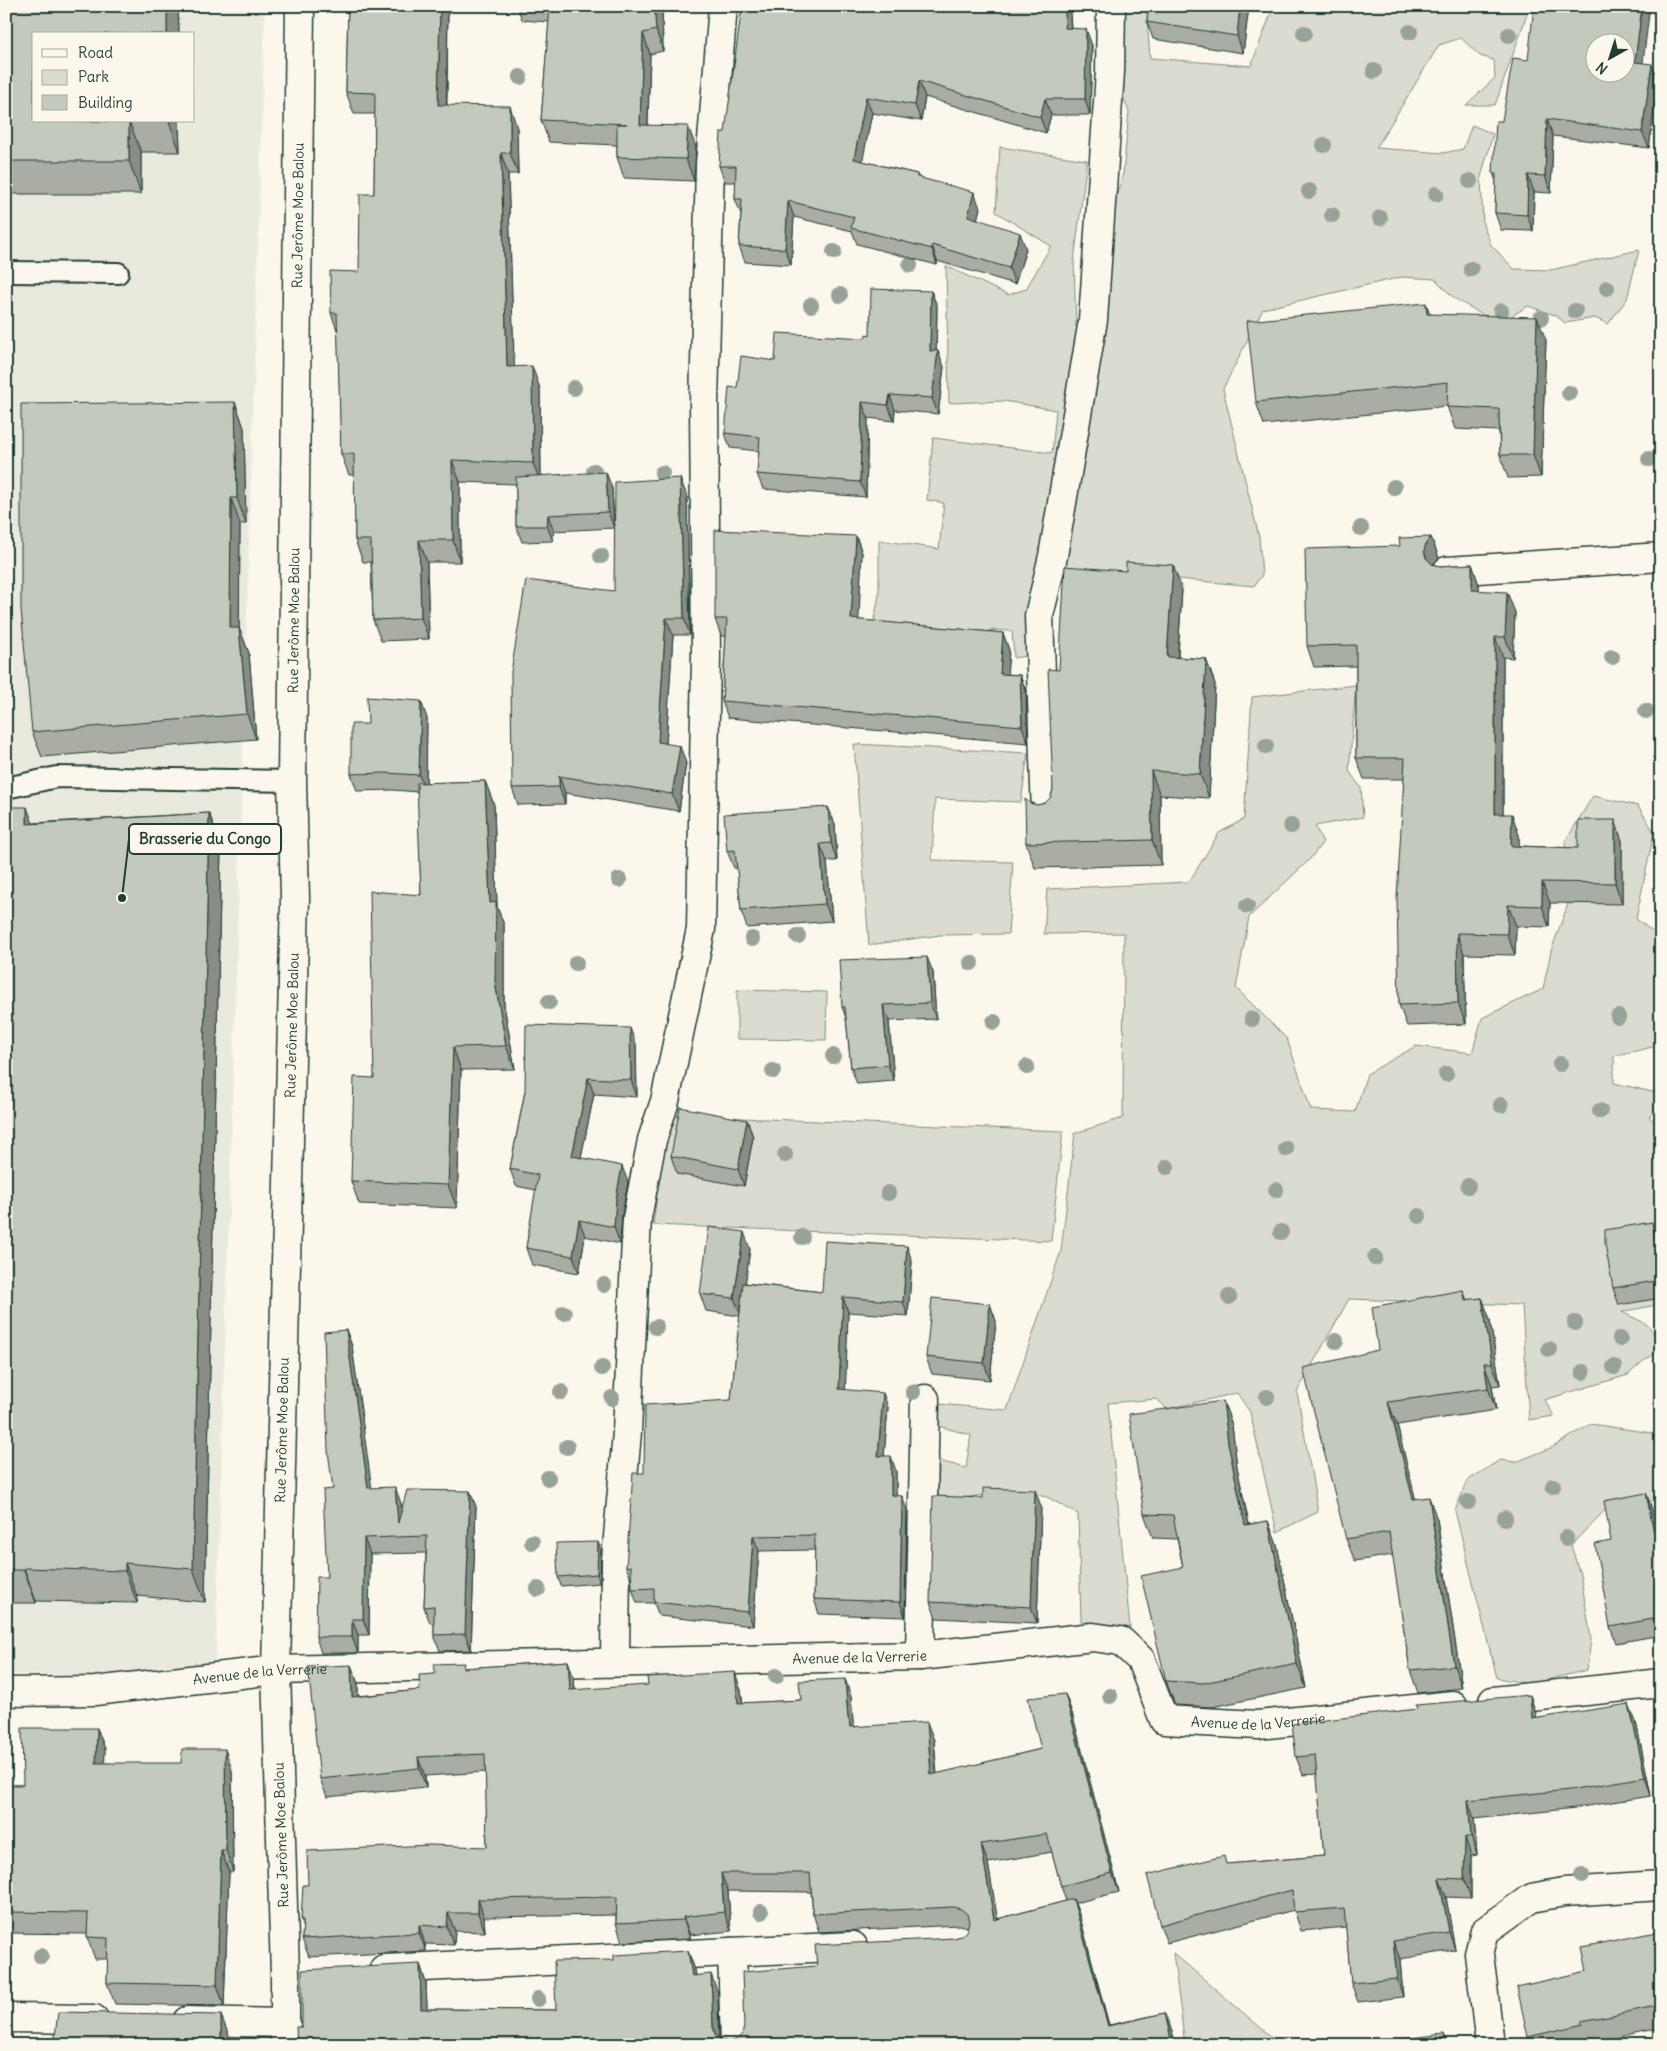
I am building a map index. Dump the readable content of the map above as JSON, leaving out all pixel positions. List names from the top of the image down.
{
  "streets": {
    "street": ["Rue Jerôme Moe Balou", "Avenue de la Verrerie"]
  },
  "crossings": [
    ["Rue Jerôme Moe Balou", "Avenue de la Verrerie"]
  ],
  "places": ["Brasserie du Congo"],
  "legend": ["Road", "Park", "Building"],
  "north": "bottom left"
}
